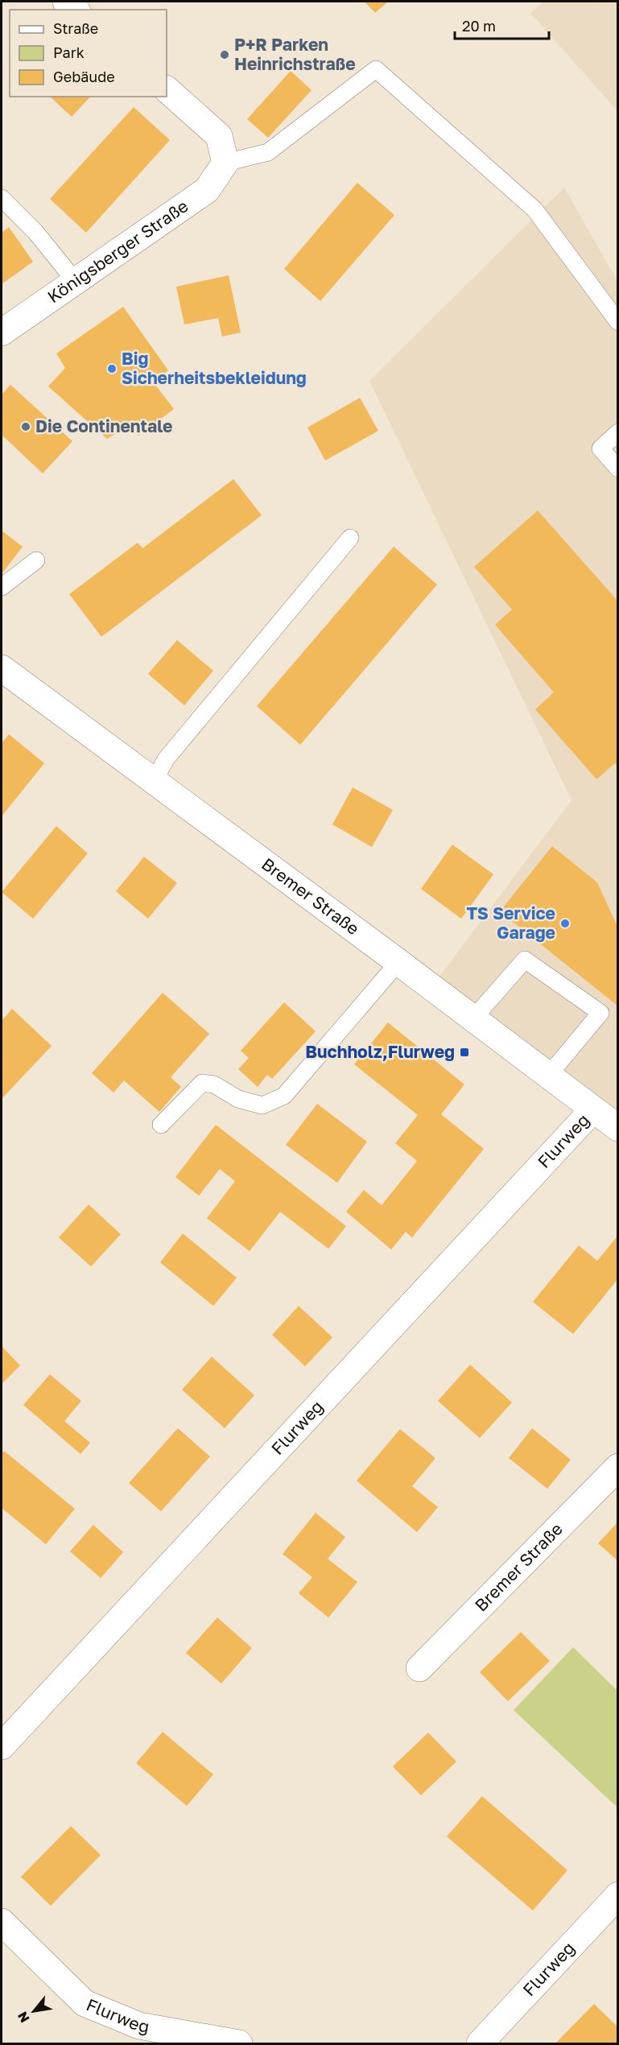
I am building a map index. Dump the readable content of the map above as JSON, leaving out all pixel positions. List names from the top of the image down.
{
  "streets": {
    "street": ["Königsberger Straße", "Bremer Straße", "Flurweg"]
  },
  "crossings": [
    ["Bremer Straße", "Flurweg"]
  ],
  "places": {
    "other": [
      "P+R Parken Heinrichstraße",
      "Big Sicherheitsbekleidung",
      "Die Continentale",
      "TS Service Garage"
    ],
    "transit": ["Buchholz,Flurweg"]
  },
  "legend": ["Straße", "Park", "Gebäude"],
  "scale_bar": "20 m",
  "north": "bottom left"
}
